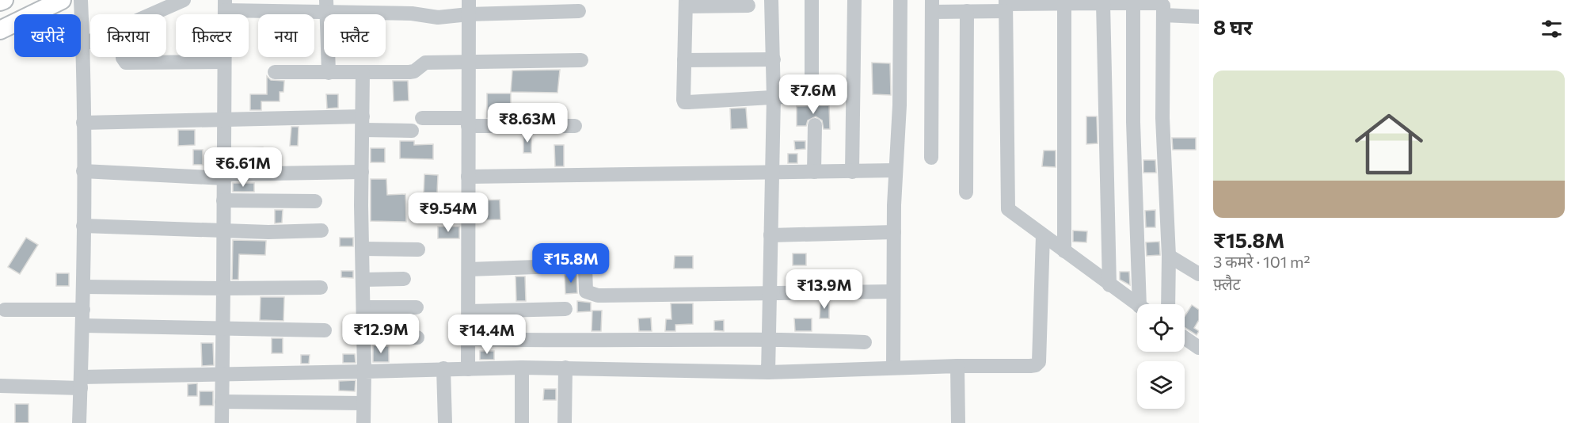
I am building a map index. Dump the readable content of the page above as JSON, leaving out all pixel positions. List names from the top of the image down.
{
  "page": {
    "heading": "8 घर",
    "chip": [
      "खरीदें",
      "किराया",
      "फ़िल्टर",
      "नया",
      "फ़्लैट"
    ],
    "list": [
      {
        "name": "₹15.8M",
        "note": "3 कमरे · 101 m² · फ़्लैट"
      }
    ],
    "price": [
      "₹7.6M",
      "₹8.63M",
      "₹6.61M",
      "₹9.54M",
      "₹15.8M",
      "₹13.9M",
      "₹12.9M",
      "₹14.4M"
    ]
  }
}
